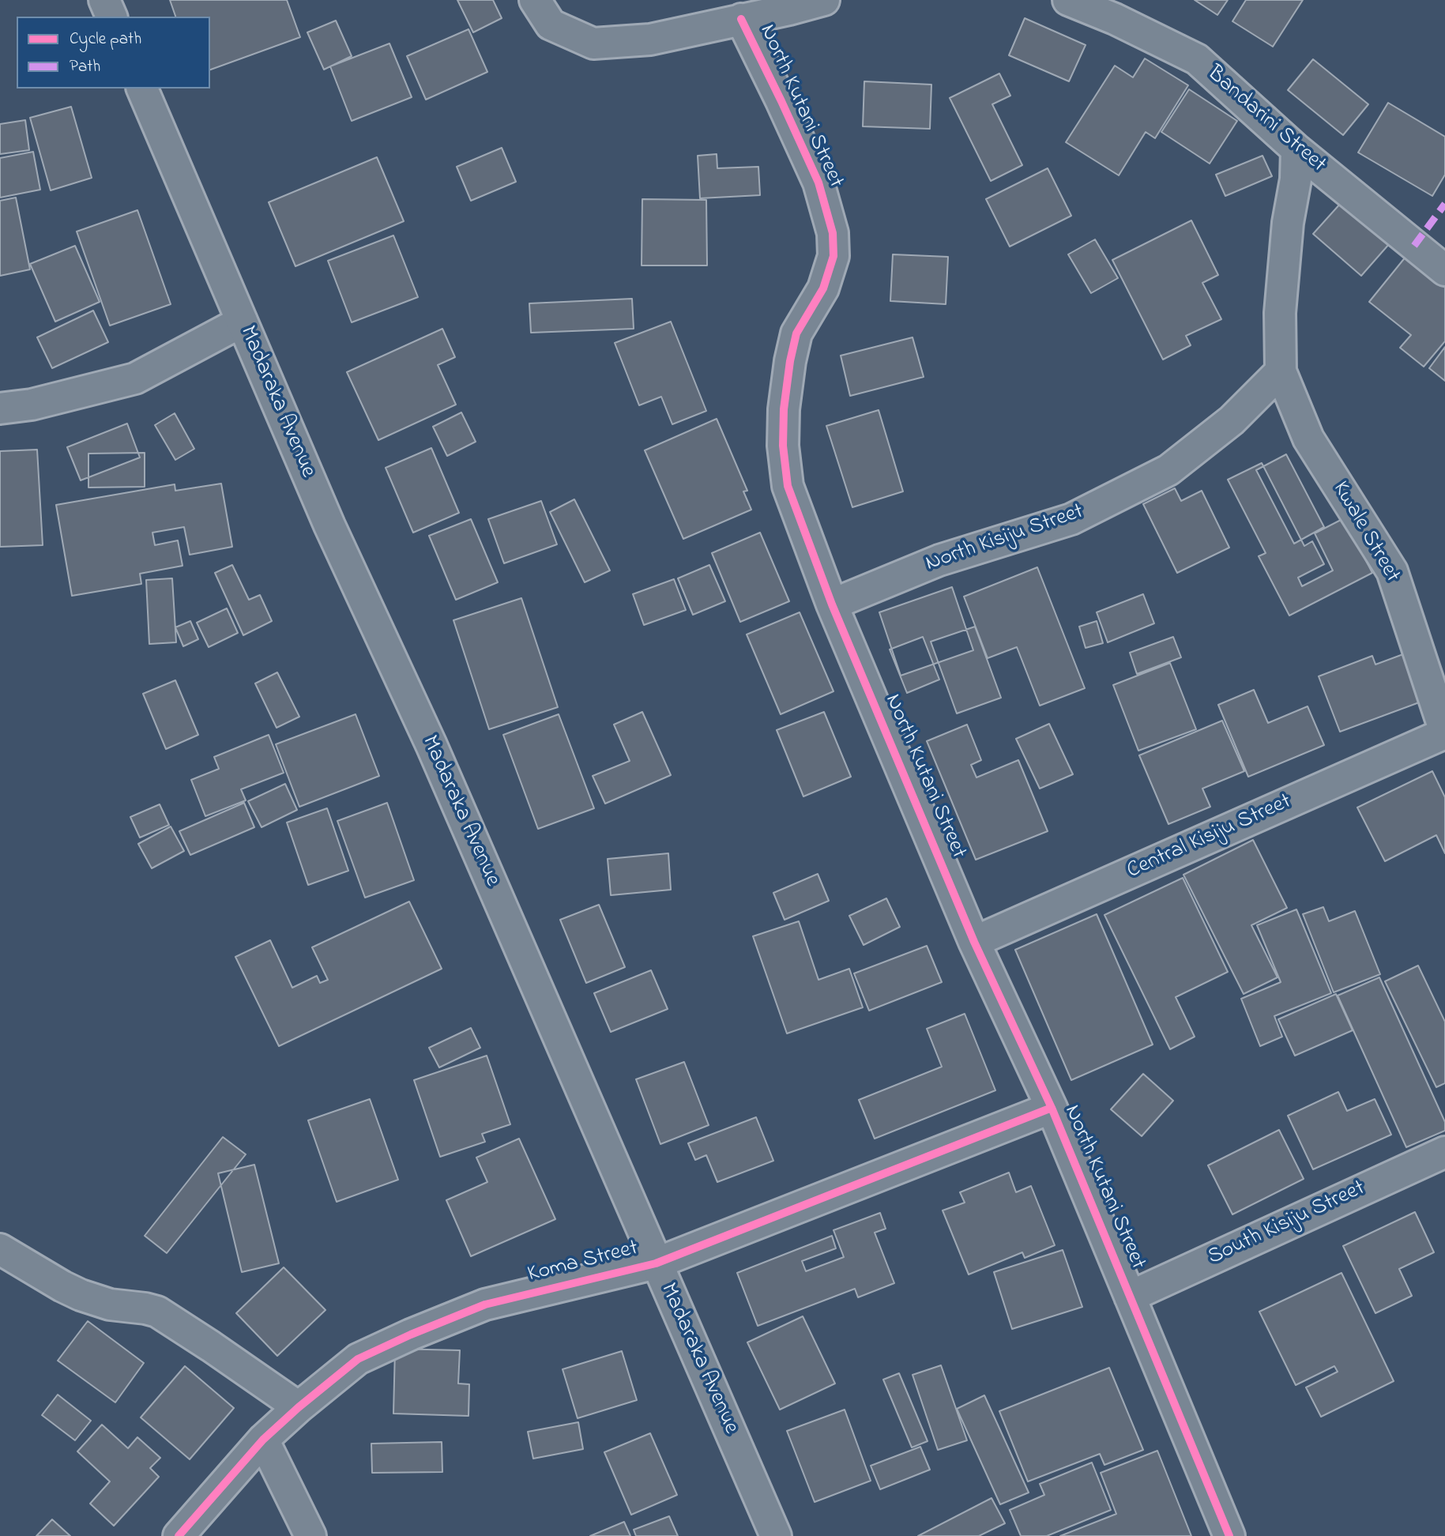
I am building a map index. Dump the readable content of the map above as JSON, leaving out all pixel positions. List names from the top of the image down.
{
  "streets": {
    "street": [
      "North Kutani Street",
      "Bandarini Street",
      "Madaraka Avenue",
      "Kwale Street",
      "North Kisiju Street",
      "Central Kisiju Street",
      "South Kisiju Street",
      "Koma Street"
    ]
  },
  "crossings": [
    ["North Kutani Street", "North Kisiju Street"],
    ["North Kutani Street", "Central Kisiju Street"],
    ["North Kutani Street", "South Kisiju Street"],
    ["North Kutani Street", "Koma Street"],
    ["Madaraka Avenue", "Koma Street"],
    ["Kwale Street", "North Kisiju Street"],
    ["Kwale Street", "Central Kisiju Street"]
  ],
  "legend": ["Cycle path", "Path"]
}
